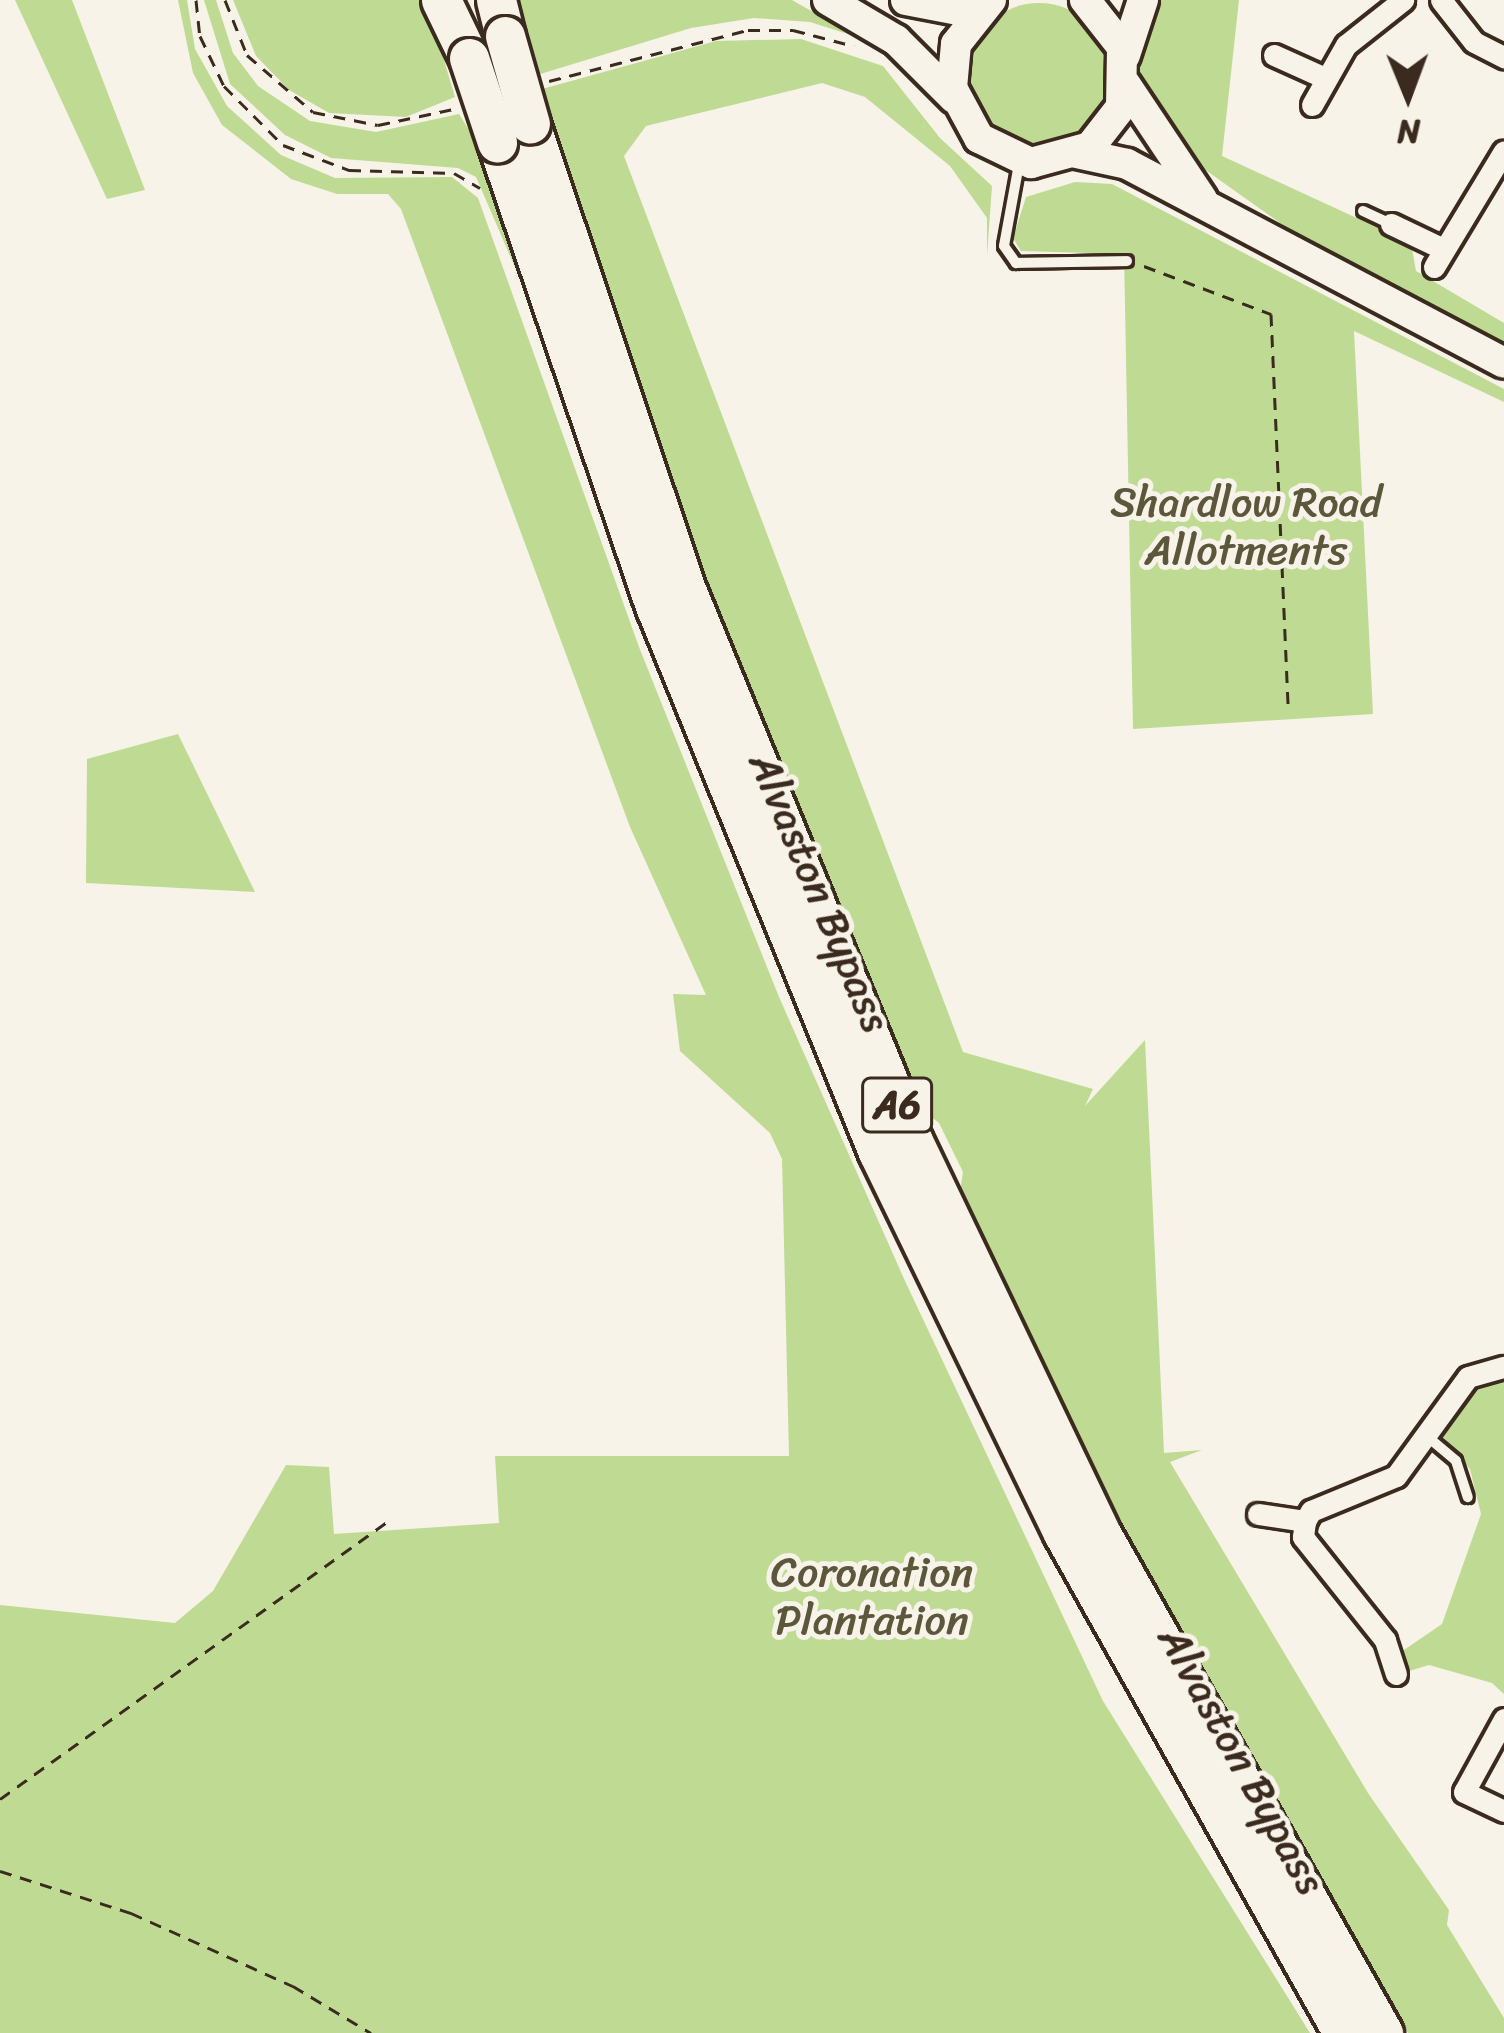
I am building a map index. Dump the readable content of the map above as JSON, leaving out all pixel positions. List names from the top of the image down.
{
  "streets": {
    "highway": ["Alvaston Bypass", "A6"]
  },
  "parks": ["Shardlow Road Allotments", "Coronation Plantation"],
  "north": "bottom"
}
